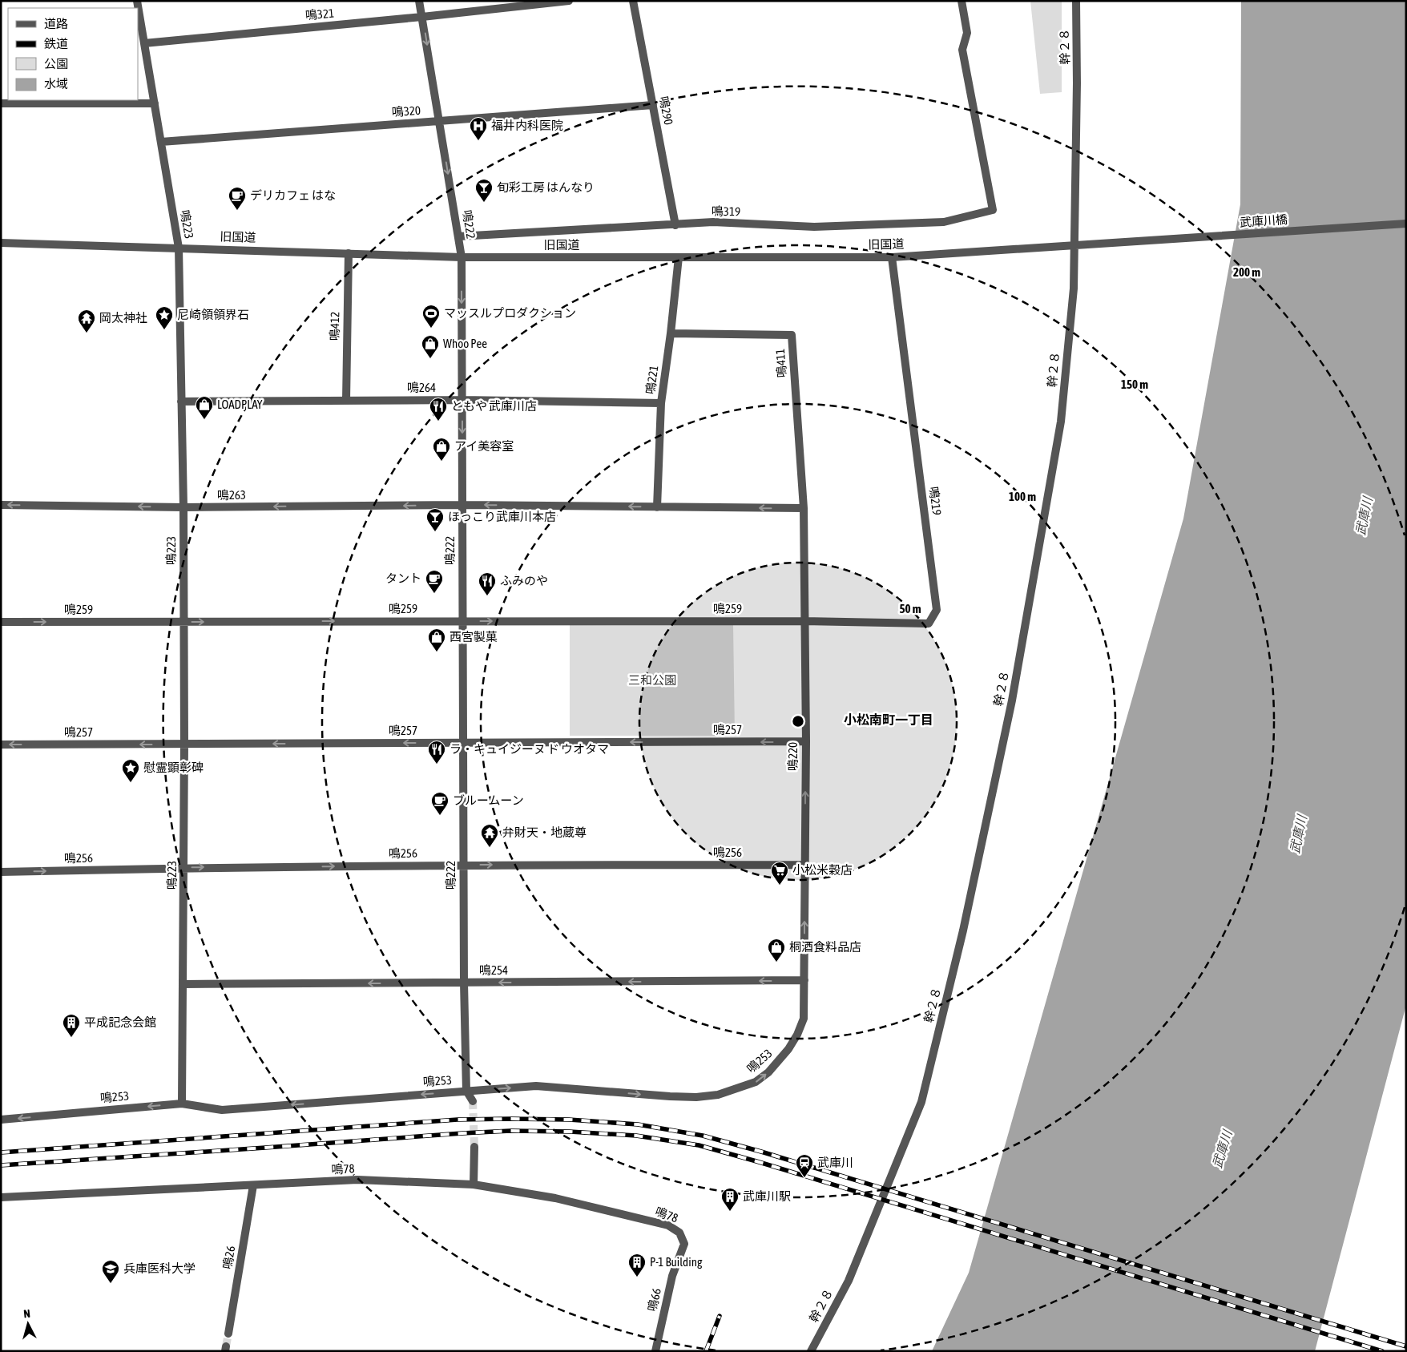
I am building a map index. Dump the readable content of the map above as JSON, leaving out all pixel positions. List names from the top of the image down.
{
  "streets": {
    "street": [
      "鳴321",
      "幹２８",
      "鳴290",
      "鳴320",
      "鳴319",
      "武庫川橋",
      "鳴223",
      "鳴222",
      "旧国道",
      "鳴412",
      "鳴411",
      "鳴221",
      "鳴264",
      "鳴263",
      "鳴219",
      "鳴259",
      "鳴257",
      "鳴220",
      "鳴256",
      "鳴254",
      "鳴253",
      "鳴78",
      "鳴26",
      "鳴66"
    ]
  },
  "crossings": [
    ["鳴321", "鳴223"],
    ["鳴321", "鳴222"],
    ["幹２８", "旧国道"],
    ["鳴290", "鳴320"],
    ["鳴290", "鳴319"],
    ["鳴320", "鳴223"],
    ["鳴320", "鳴222"],
    ["鳴319", "鳴222"],
    ["武庫川橋", "旧国道"],
    ["鳴223", "旧国道"],
    ["鳴223", "鳴264"],
    ["鳴223", "鳴263"],
    ["鳴223", "鳴259"],
    ["鳴223", "鳴257"],
    ["鳴223", "鳴256"],
    ["鳴223", "鳴254"],
    ["鳴223", "鳴253"],
    ["鳴222", "旧国道"],
    ["鳴222", "鳴264"],
    ["鳴222", "鳴263"],
    ["鳴222", "鳴259"],
    ["鳴222", "鳴257"],
    ["鳴222", "鳴256"],
    ["鳴222", "鳴254"],
    ["鳴222", "鳴253"],
    ["旧国道", "鳴412"],
    ["旧国道", "鳴221"],
    ["旧国道", "鳴219"],
    ["鳴412", "鳴264"],
    ["鳴411", "鳴221"],
    ["鳴411", "鳴263"],
    ["鳴411", "鳴220"],
    ["鳴221", "鳴264"],
    ["鳴221", "鳴263"],
    ["鳴263", "鳴220"],
    ["鳴219", "鳴259"],
    ["鳴219", "鳴220"],
    ["鳴259", "鳴220"],
    ["鳴257", "鳴220"],
    ["鳴220", "鳴256"],
    ["鳴220", "鳴254"],
    ["鳴220", "鳴253"],
    ["鳴254", "鳴253"],
    ["鳴78", "鳴26"],
    ["鳴78", "鳴66"]
  ],
  "one_way": [
    "鳴222",
    "鳴263",
    "鳴259",
    "鳴257",
    "鳴220",
    "鳴256",
    "鳴254"
  ],
  "districts": ["小松南町一丁目"],
  "water": ["武庫川"],
  "parks": ["三和公園"],
  "places": {
    "hospital": ["福井内科医院"],
    "bar": ["旬彩工房 はんなり", "ほっこり武庫川本店"],
    "cafe": ["デリカフェ はな", "タント", "ブルームーン"],
    "sports": ["マッスルプロダクション"],
    "place": ["尼崎領領界石", "慰霊顕彰碑"],
    "temple": ["岡太神社", "弁財天・地蔵尊"],
    "shop": [
      "Whoo Pee",
      "LOADPLAY",
      "アイ美容室",
      "西宮製菓",
      "桐酒食料品店"
    ],
    "restaurant": ["ともや 武庫川店", "ふみのや", "ラ・キュイジーヌ ド ウオタマ"],
    "supermarket": ["小松米穀店"],
    "building": ["平成記念会館", "武庫川駅", "P-1 Building"],
    "station": ["武庫川"],
    "school or university": ["兵庫医科大学"]
  },
  "legend": [
    "道路",
    "鉄道",
    "公園",
    "水域"
  ],
  "north": "top",
  "rings": [
    "200 m",
    "150 m",
    "100 m",
    "50 m"
  ]
}
